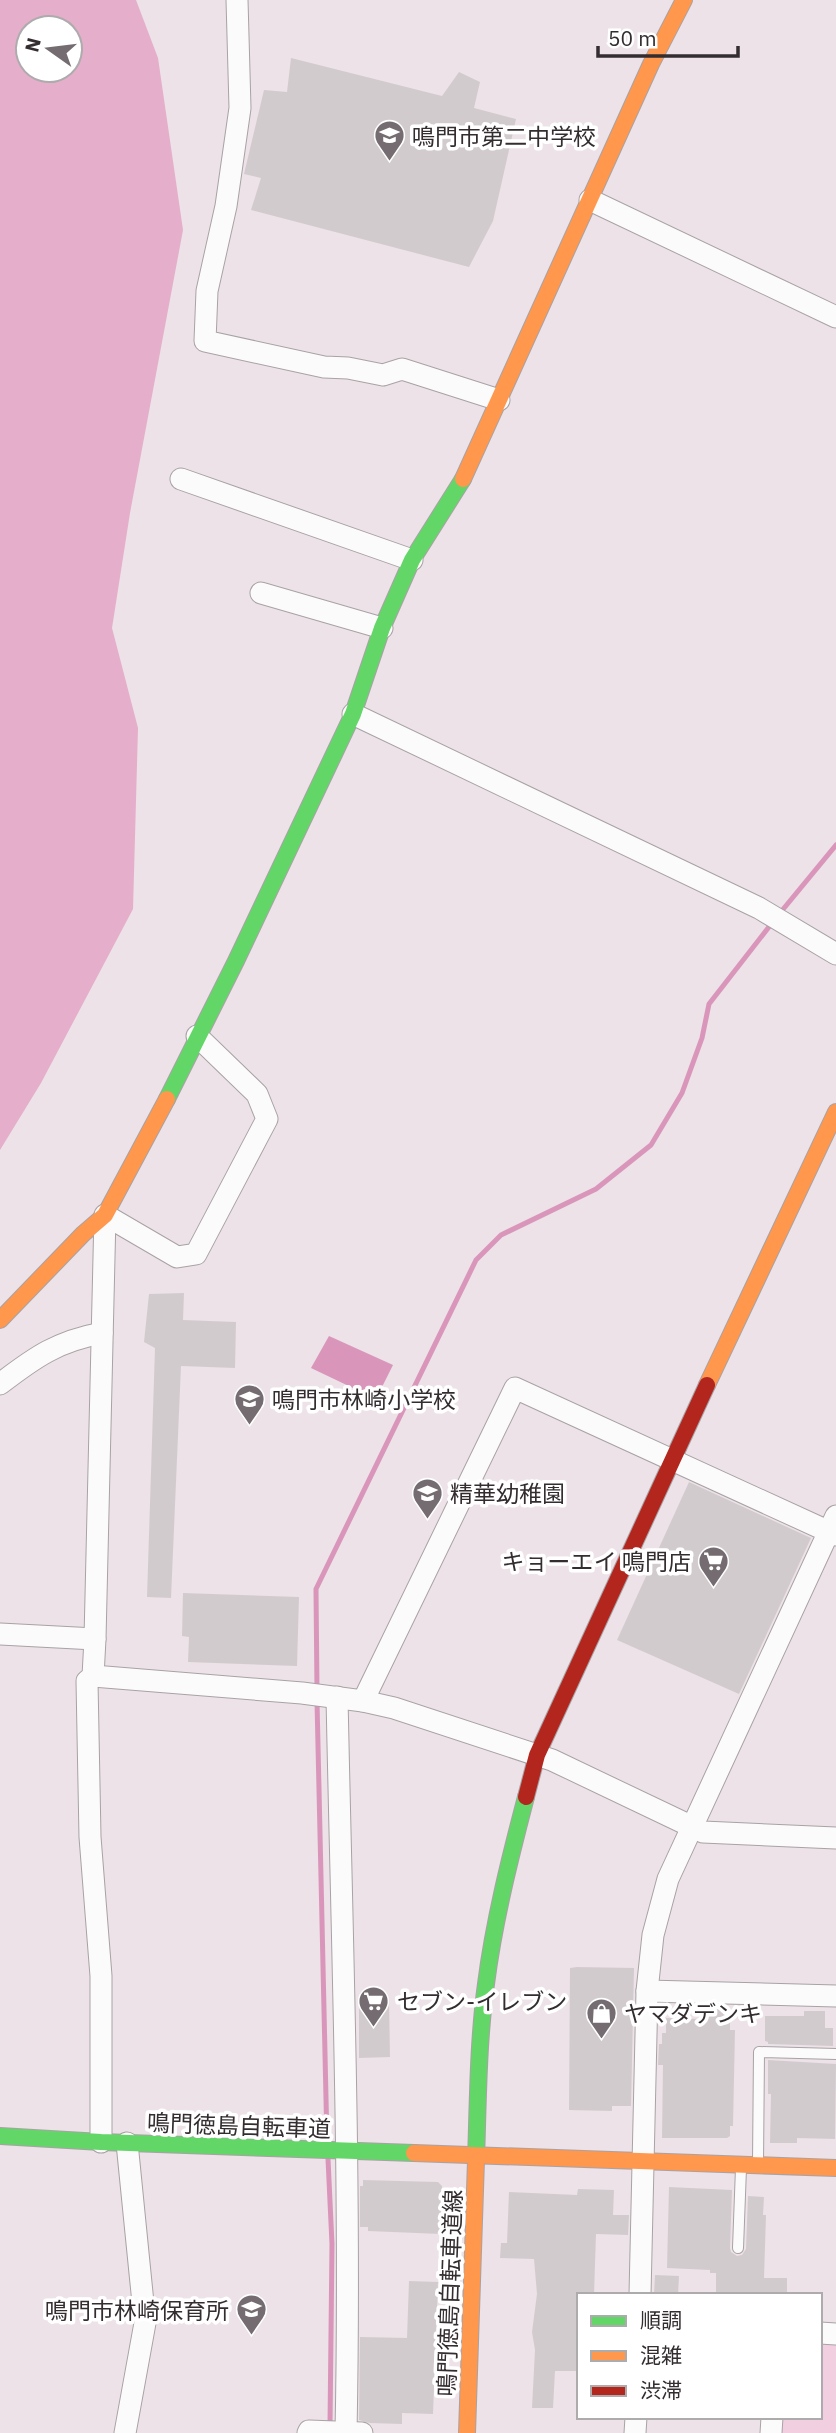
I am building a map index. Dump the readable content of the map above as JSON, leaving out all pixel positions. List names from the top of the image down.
{
  "streets": {
    "street": ["鳴門徳島自転車道", "鳴門徳島自転車道線"]
  },
  "crossings": [
    ["鳴門徳島自転車道", "鳴門徳島自転車道線"]
  ],
  "places": {
    "school or university": [
      "鳴門市第二中学校",
      "鳴門市林崎小学校",
      "精華幼稚園",
      "鳴門市林崎保育所"
    ],
    "supermarket": ["キョーエイ 鳴門店", "セブン-イレブン"],
    "shop": ["ヤマダデンキ"]
  },
  "legend": ["順調", "混雑", "渋滞"],
  "scale_bar": "50 m",
  "north": "left"
}
